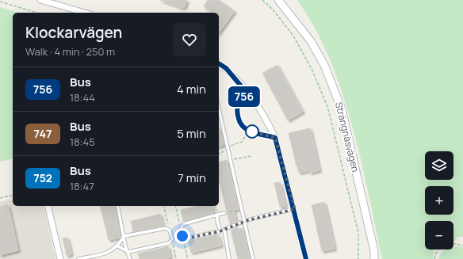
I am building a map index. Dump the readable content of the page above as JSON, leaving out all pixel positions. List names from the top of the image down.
{
  "streets": {
    "main road": ["Strängnäsvägen"]
  },
  "lines": ["bus line 756"],
  "page": {
    "on_map": "756",
    "heading": ["Klockarvägen", "Walk · 4 min · 250 m"],
    "list": [
      {
        "mark": "756",
        "name": "Bus",
        "note": "18:44",
        "value": "4 min"
      },
      {
        "mark": "747",
        "name": "Bus",
        "note": "18:45",
        "value": "5 min"
      },
      {
        "mark": "752",
        "name": "Bus",
        "note": "18:47",
        "value": "7 min"
      }
    ],
    "map_buttons": ["+", "−"]
  }
}
